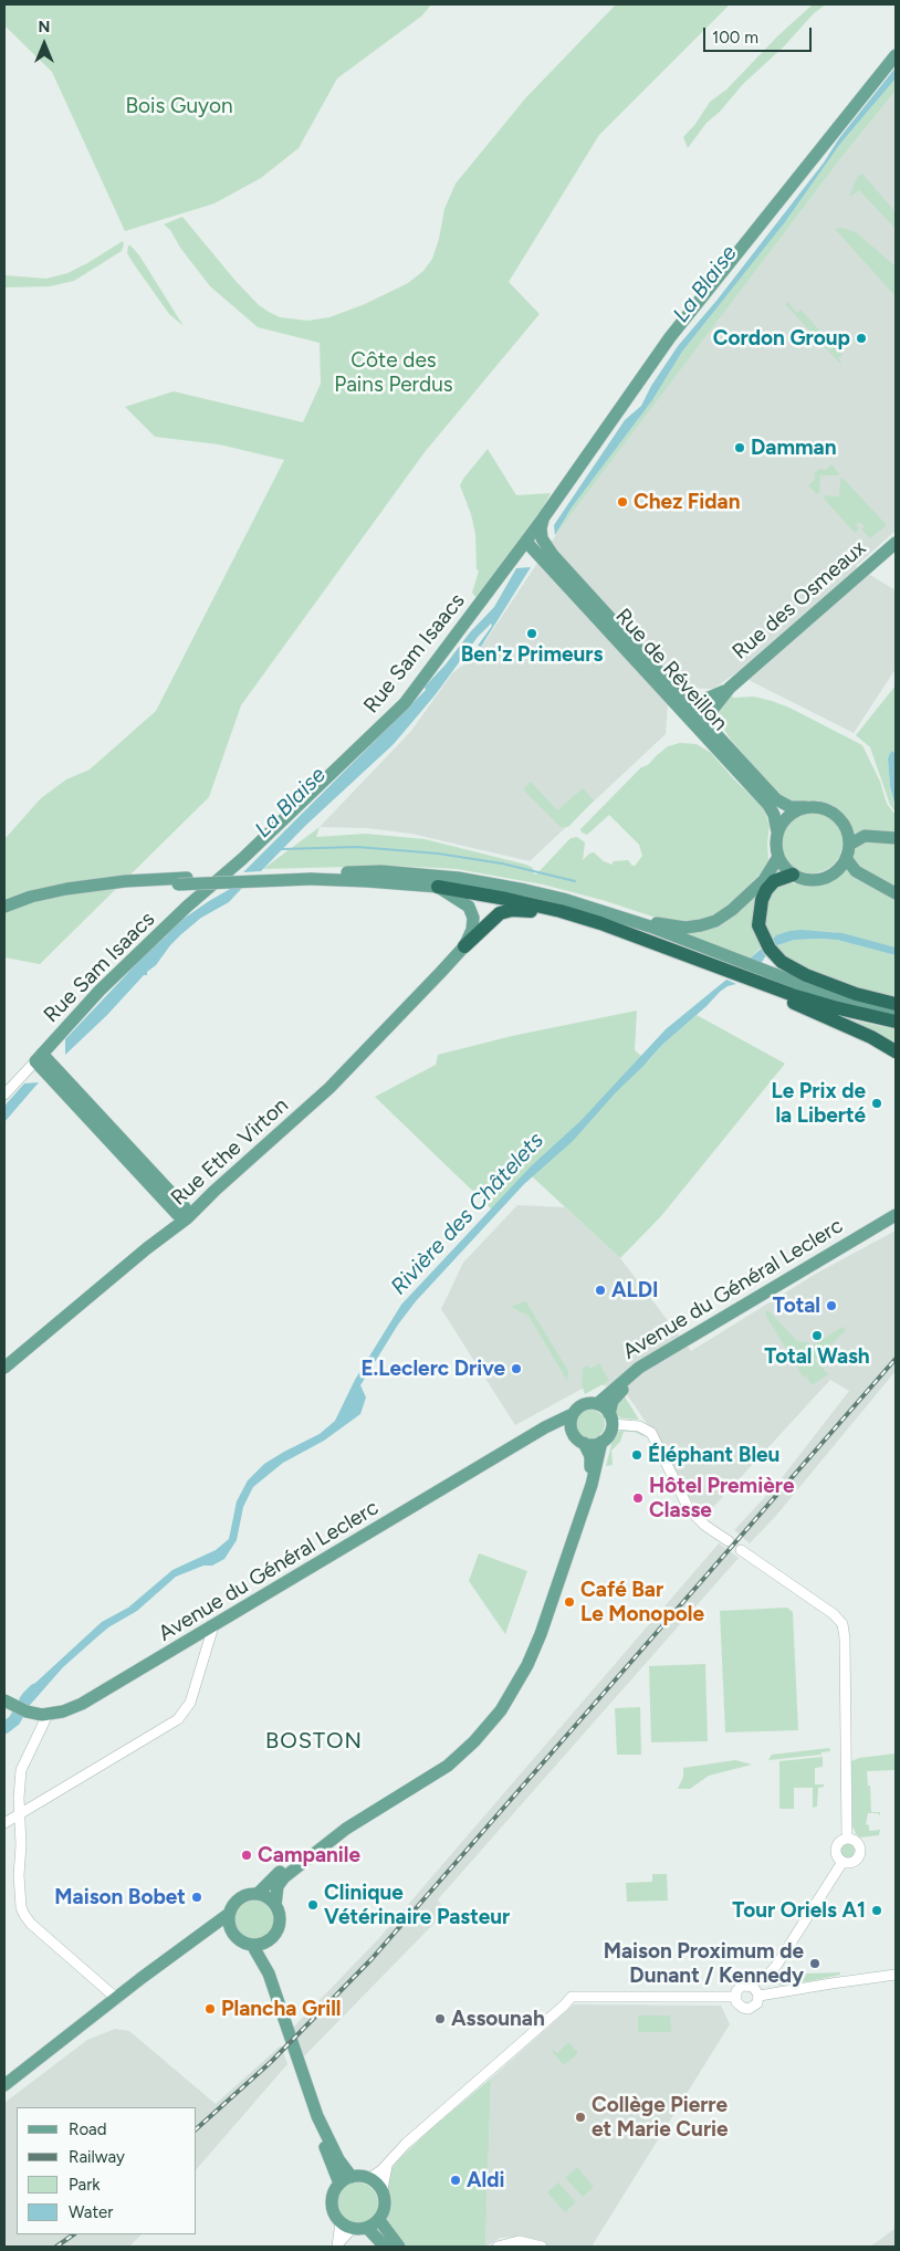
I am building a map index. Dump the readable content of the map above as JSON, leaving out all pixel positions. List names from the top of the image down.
{
  "streets": {
    "main road": [
      "Rue des Osmeaux",
      "Rue Sam Isaacs",
      "Rue de Réveillon",
      "Rue Ethe Virton",
      "Avenue du Général Leclerc"
    ]
  },
  "crossings": [
    ["Rue des Osmeaux", "Rue de Réveillon"],
    ["Rue Sam Isaacs", "Rue de Réveillon"]
  ],
  "districts": ["BOSTON"],
  "water": ["La Blaise", "Rivière des Châtelets"],
  "parks": ["Bois Guyon", "Côte des Pains Perdus"],
  "places": [
    "Cordon Group",
    "Damman",
    "Chez Fidan",
    "Ben'z Primeurs",
    "Le Prix de la Liberté",
    "ALDI",
    "Total",
    "Total Wash",
    "E.Leclerc Drive",
    "Éléphant Bleu",
    "Hôtel Première Classe",
    "Café Bar Le Monopole",
    "Campanile",
    "Maison Bobet",
    "Clinique Vétérinaire Pasteur",
    "Tour Oriels A1",
    "Maison Proximum de Dunant / Kennedy",
    "Plancha Grill",
    "Assounah",
    "Collège Pierre et Marie Curie",
    "Aldi"
  ],
  "legend": [
    "Road",
    "Railway",
    "Park",
    "Water"
  ],
  "scale_bar": "100 m",
  "north": "top"
}
